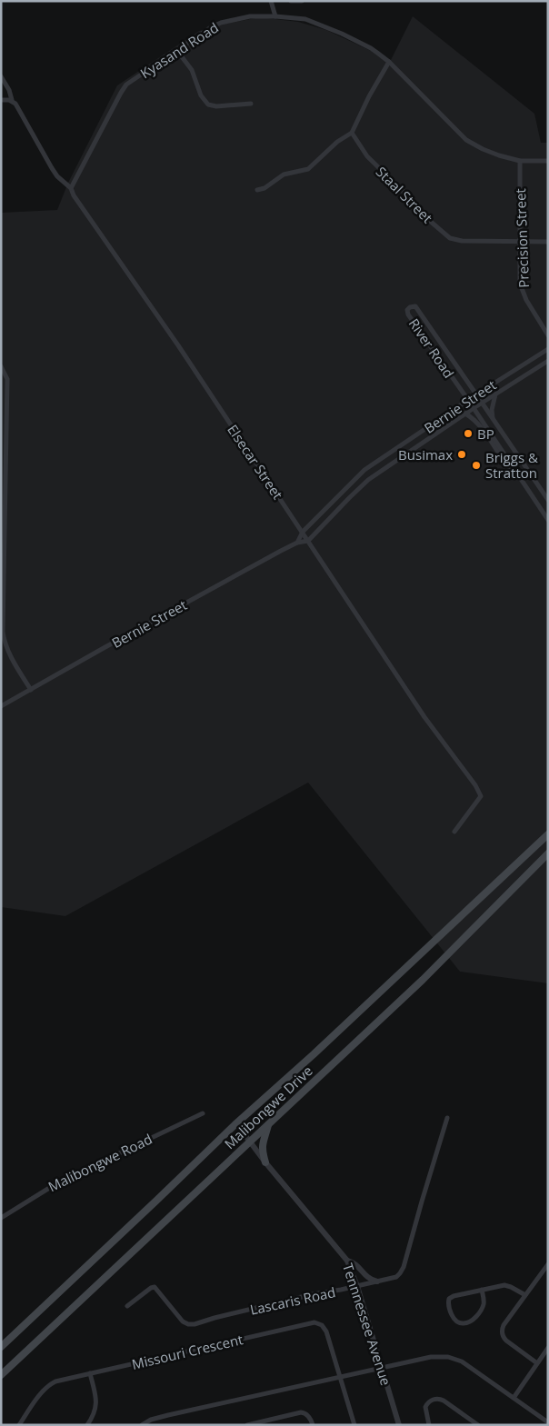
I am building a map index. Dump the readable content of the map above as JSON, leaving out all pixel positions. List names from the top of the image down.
{
  "streets": {
    "main road": ["Malibongwe Drive"],
    "street": [
      "Kyasand Road",
      "Staal Street",
      "Precision Street",
      "River Road",
      "Bernie Street",
      "Elsecar Street",
      "Malibongwe Road",
      "Lascaris Road",
      "Tennnessee Avenue",
      "Missouri Crescent"
    ]
  },
  "crossings": [
    ["Kyasand Road", "Precision Street"],
    ["Kyasand Road", "Elsecar Street"],
    ["Staal Street", "Precision Street"],
    ["River Road", "Bernie Street"],
    ["Bernie Street", "Elsecar Street"],
    ["Malibongwe Drive", "Tennnessee Avenue"],
    ["Lascaris Road", "Tennnessee Avenue"]
  ],
  "places": ["BP", "Busimax", "Briggs & Stratton"]
}
